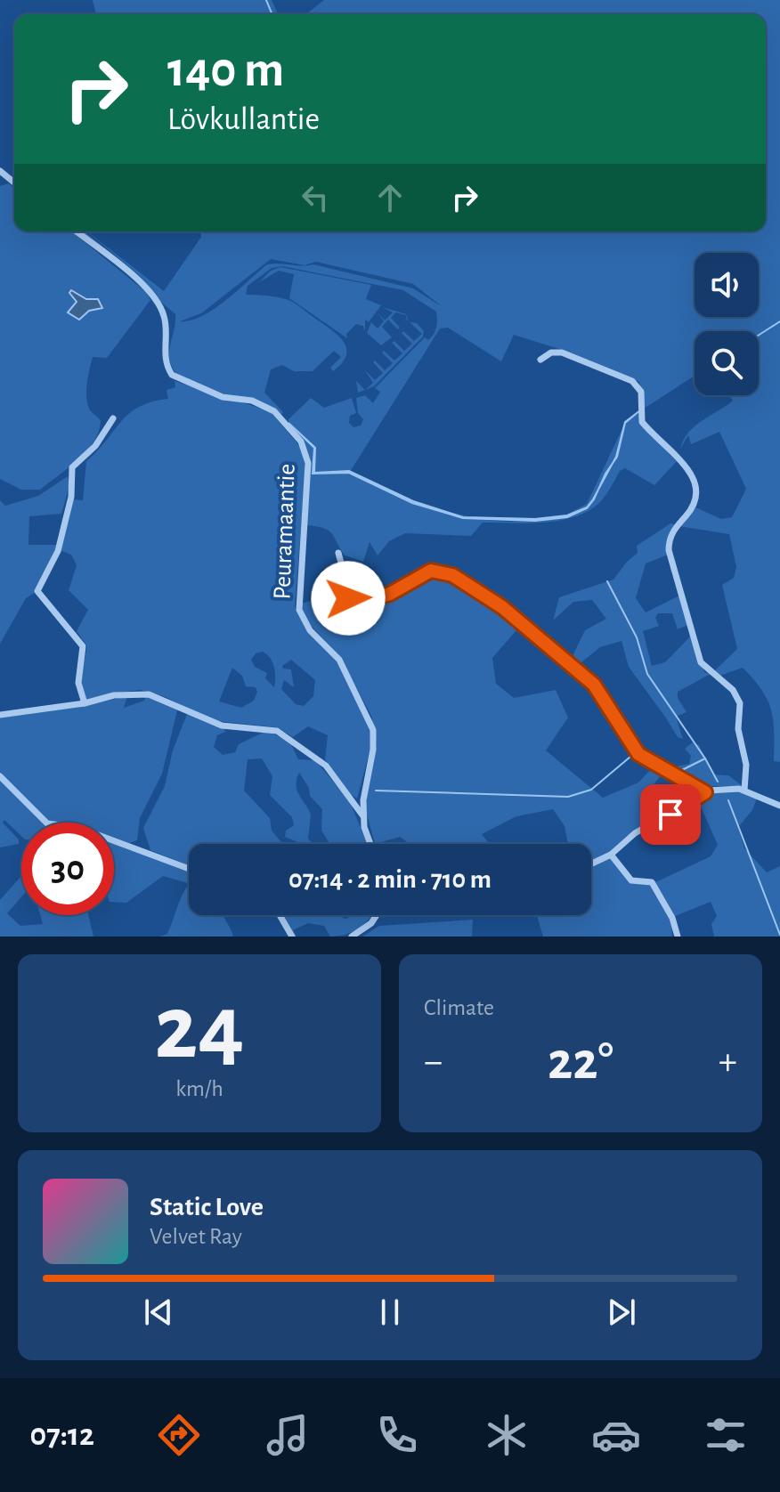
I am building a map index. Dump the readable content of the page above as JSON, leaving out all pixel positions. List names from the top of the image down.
{
  "streets": {
    "street": ["Peuramaantie"]
  },
  "page": {
    "turn": ["140 m", "Lövkullantie"],
    "limit": "30",
    "trip": "07:14 · 2 min · 710 m",
    "tile": [
      ["24", "km/h"],
      "Climate"
    ],
    "heat": ["−", "22°", "+"],
    "song": ["Static Love", "Velvet Ray"],
    "tabs": "07:12"
  }
}
